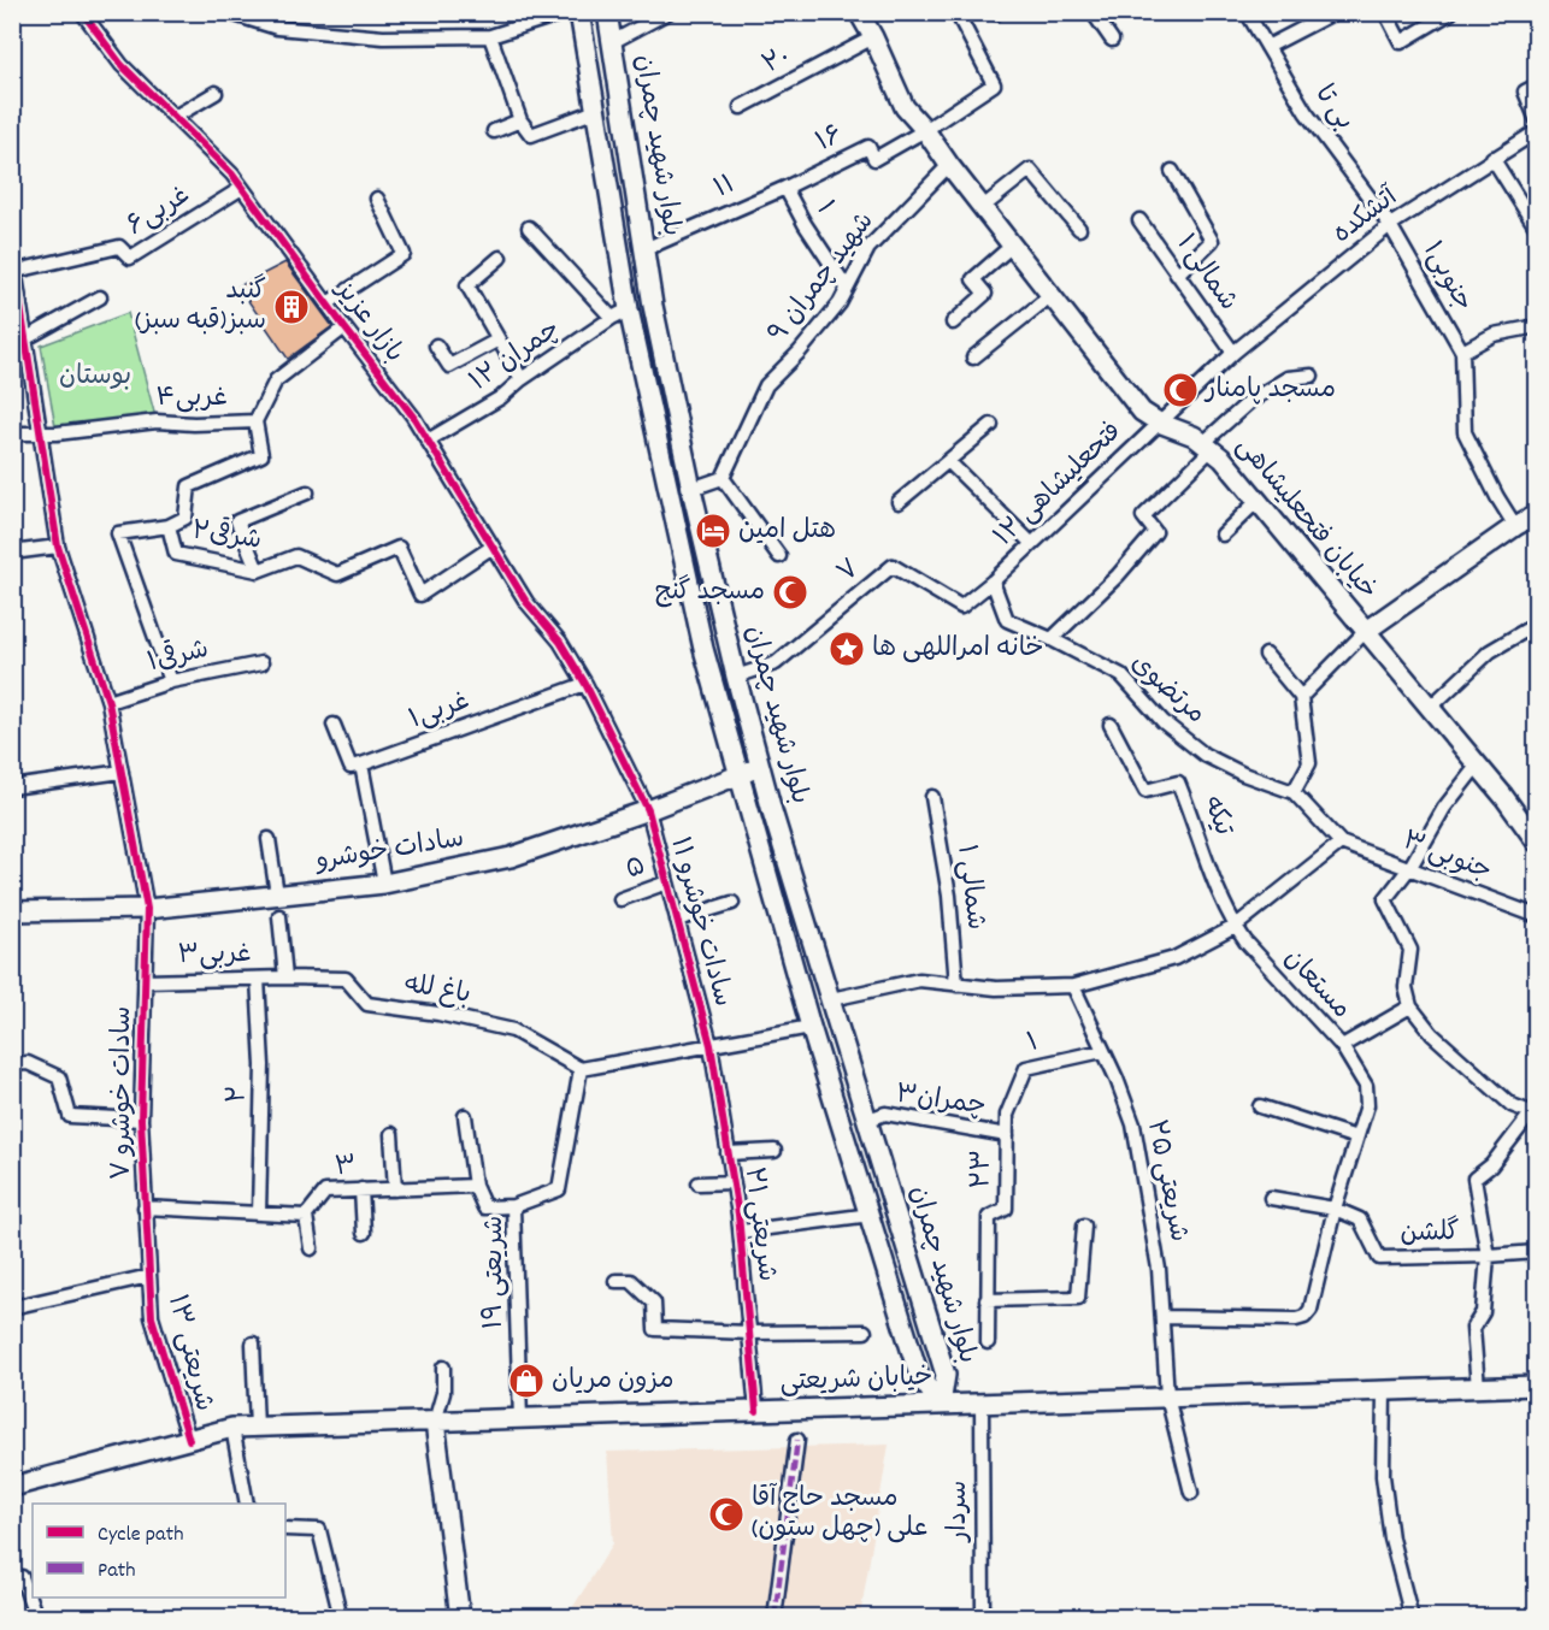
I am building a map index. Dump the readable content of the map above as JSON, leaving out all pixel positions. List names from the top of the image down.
{
  "streets": {
    "main road": [
      "بلوار شهید چمران",
      "خیابان فتحعلیشاهی",
      "سادات خوشرو",
      "خیابان شریعتی"
    ],
    "street": [
      "۲۰",
      "بی تا",
      "۱۶",
      "۱۱",
      "۱",
      "غربی۶",
      "آتشکده",
      "۱ شمالی",
      "جنوبی۱",
      "شهید چمران ۹",
      "بازار عزیز",
      "چمران ۱۲",
      "غربی۴",
      "فتحعلیشاهی ۱۲",
      "شرقی۲",
      "۷",
      "شرقی۱",
      "مرتضوی",
      "غربی۱",
      "تیکه",
      "۳ جنوبی",
      "۵",
      "شمالی ۱",
      "سادات خوشرو ۱۱",
      "غربی۳",
      "مستعان",
      "باغ لله",
      "سادات خوشرو ۷",
      "۲",
      "چمران۳",
      "۳",
      "۲۳",
      "شریعتی ۲۵",
      "شریعتی ۲۱",
      "گلشن",
      "شریعتی ۱۹",
      "شریعتی ۱۳",
      "سردار"
    ]
  },
  "crossings": [
    ["۲۰", "خیابان فتحعلیشاهی"],
    ["بی تا", "آتشکده"],
    ["بی تا", "جنوبی۱"],
    ["۱۶", "۱۱"],
    ["۱۶", "۱"],
    ["۱۶", "خیابان فتحعلیشاهی"],
    ["بلوار شهید چمران", "۱۱"],
    ["بلوار شهید چمران", "چمران ۱۲"],
    ["بلوار شهید چمران", "۷"],
    ["بلوار شهید چمران", "سادات خوشرو"],
    ["بلوار شهید چمران", "چمران۳"],
    ["بلوار شهید چمران", "خیابان شریعتی"],
    ["۱۱", "۱"],
    ["۱", "شهید چمران ۹"],
    ["۱", "۲۳"],
    ["۱", "شریعتی ۲۵"],
    ["غربی۶", "بازار عزیز"],
    ["غربی۶", "سادات خوشرو ۷"],
    ["آتشکده", "۱ شمالی"],
    ["آتشکده", "جنوبی۱"],
    ["آتشکده", "فتحعلیشاهی ۱۲"],
    ["آتشکده", "خیابان فتحعلیشاهی"],
    ["شهید چمران ۹", "خیابان فتحعلیشاهی"],
    ["بازار عزیز", "چمران ۱۲"],
    ["بازار عزیز", "غربی۴"],
    ["بازار عزیز", "شرقی۲"],
    ["بازار عزیز", "غربی۱"],
    ["بازار عزیز", "سادات خوشرو ۱۱"],
    ["غربی۴", "سادات خوشرو ۷"],
    ["فتحعلیشاهی ۱۲", "خیابان فتحعلیشاهی"],
    ["فتحعلیشاهی ۱۲", "۷"],
    ["فتحعلیشاهی ۱۲", "مرتضوی"],
    ["شرقی۲", "شرقی۱"],
    ["۷", "مرتضوی"],
    ["شرقی۱", "سادات خوشرو ۷"],
    ["غربی۱", "سادات خوشرو ۱۱"],
    ["تیکه", "مستعان"],
    ["سادات خوشرو", "سادات خوشرو ۱۱"],
    ["سادات خوشرو", "سادات خوشرو ۷"],
    ["۵", "سادات خوشرو ۱۱"],
    ["سادات خوشرو ۱۱", "شریعتی ۲۱"],
    ["غربی۳", "باغ لله"],
    ["غربی۳", "سادات خوشرو ۷"],
    ["غربی۳", "۲"],
    ["باغ لله", "شریعتی ۱۹"],
    ["سادات خوشرو ۷", "شریعتی ۱۳"],
    ["چمران۳", "۲۳"],
    ["شریعتی ۲۵", "خیابان شریعتی"],
    ["شریعتی ۲۱", "خیابان شریعتی"],
    ["شریعتی ۱۹", "خیابان شریعتی"],
    ["شریعتی ۱۳", "خیابان شریعتی"],
    ["خیابان شریعتی", "سردار"]
  ],
  "parks": ["بوستان"],
  "places": {
    "building": ["گنبد سبز(قبه سبز)"],
    "mosque": ["مسجد پامنار", "مسجد گنج", "مسجد حاج آقا علی (چهل ستون)"],
    "hotel": ["هتل امین"],
    "place": ["خانه امراللهی ها"],
    "shop": ["مزون مریان"]
  },
  "legend": ["Cycle path", "Path"]
}
